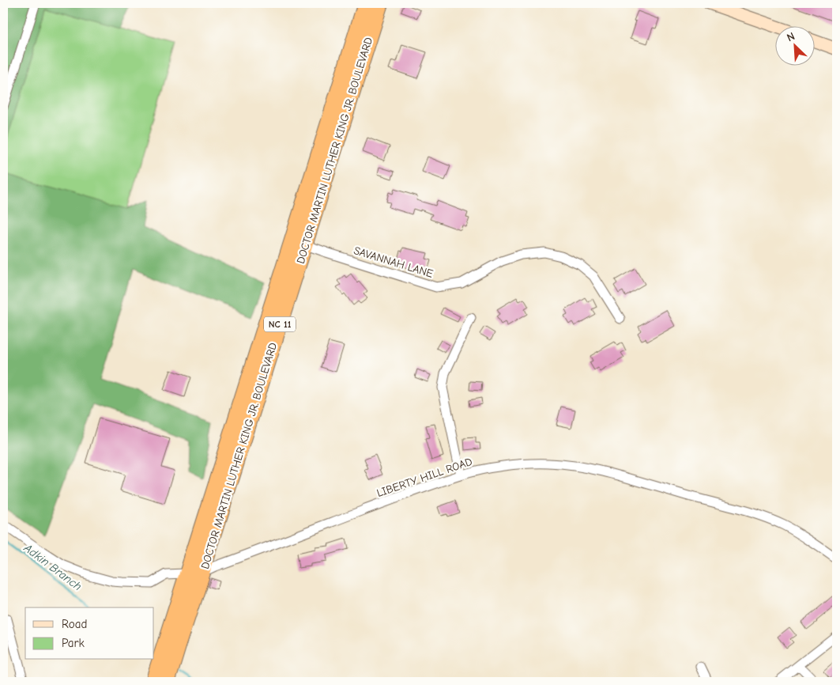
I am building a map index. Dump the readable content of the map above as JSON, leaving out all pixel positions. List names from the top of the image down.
{
  "streets": {
    "highway": ["DOCTOR MARTIN LUTHER KING JR. BOULEVARD", "NC 11"],
    "street": ["SAVANNAH LANE", "LIBERTY HILL ROAD"]
  },
  "crossings": [
    ["DOCTOR MARTIN LUTHER KING JR. BOULEVARD", "SAVANNAH LANE"],
    ["DOCTOR MARTIN LUTHER KING JR. BOULEVARD", "LIBERTY HILL ROAD"]
  ],
  "water": ["Adkin Branch"],
  "legend": ["Road", "Park"],
  "north": "top left"
}
